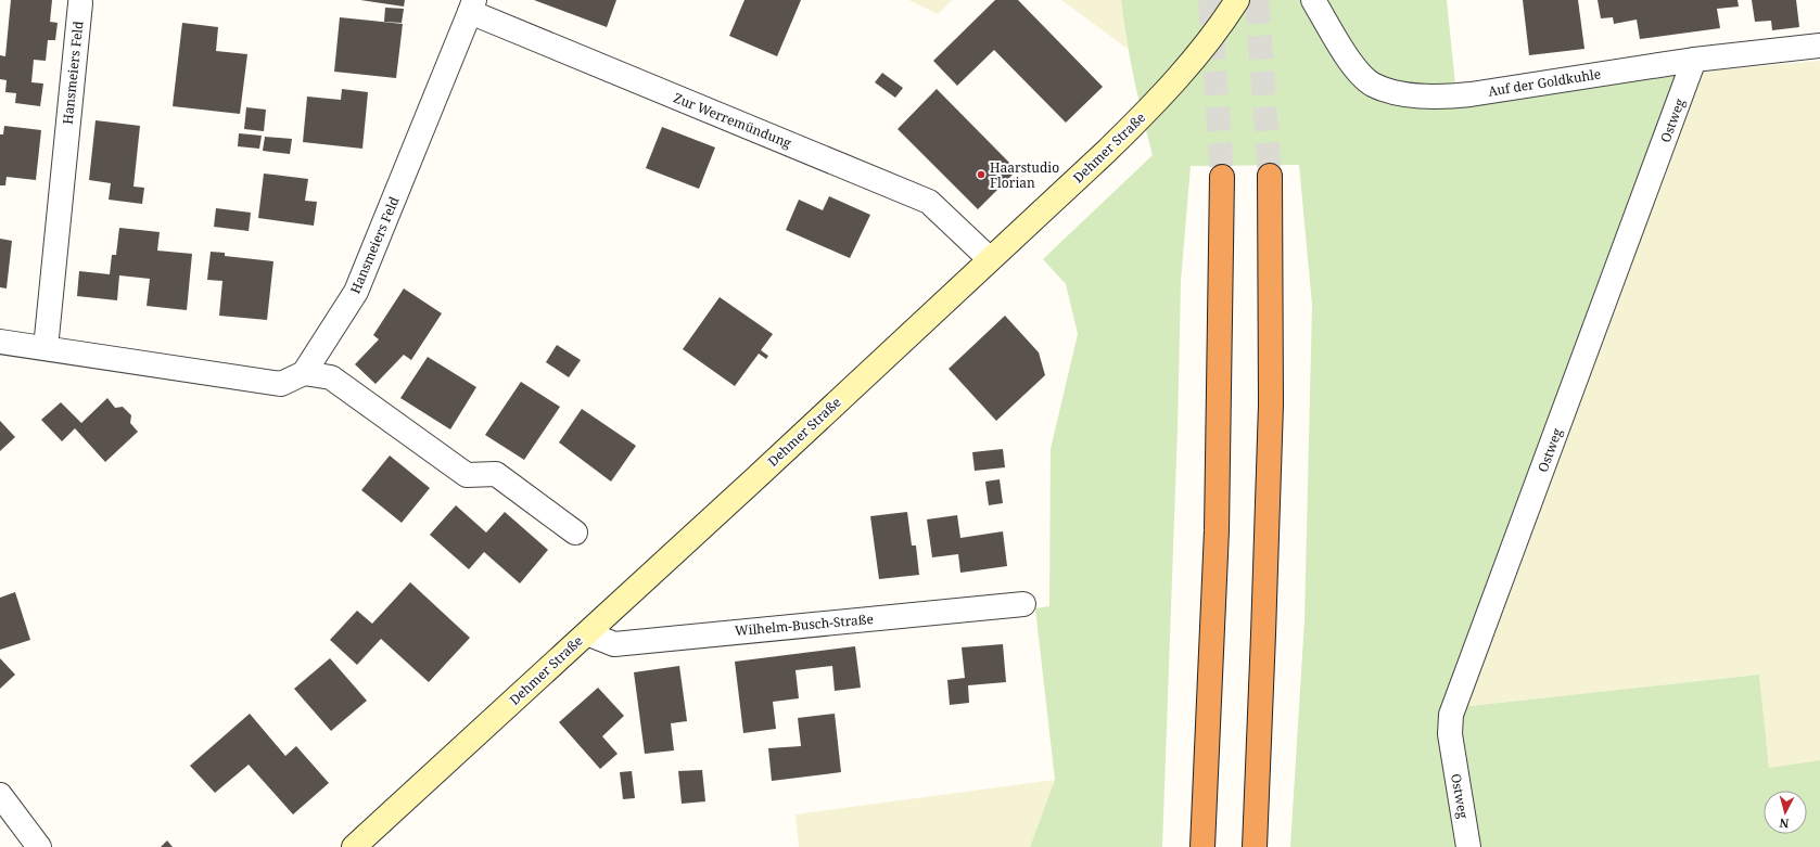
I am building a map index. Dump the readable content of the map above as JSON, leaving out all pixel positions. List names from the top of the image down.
{
  "streets": {
    "street": [
      "Hansmeiers Feld",
      "Auf der Goldkuhle",
      "Zur Werremündung",
      "Ostweg",
      "Dehmer Straße",
      "Wilhelm-Busch-Straße"
    ]
  },
  "crossings": [
    ["Hansmeiers Feld", "Zur Werremündung"],
    ["Auf der Goldkuhle", "Ostweg"],
    ["Zur Werremündung", "Dehmer Straße"],
    ["Dehmer Straße", "Wilhelm-Busch-Straße"]
  ],
  "places": ["Haarstudio Florian"],
  "north": "bottom"
}
